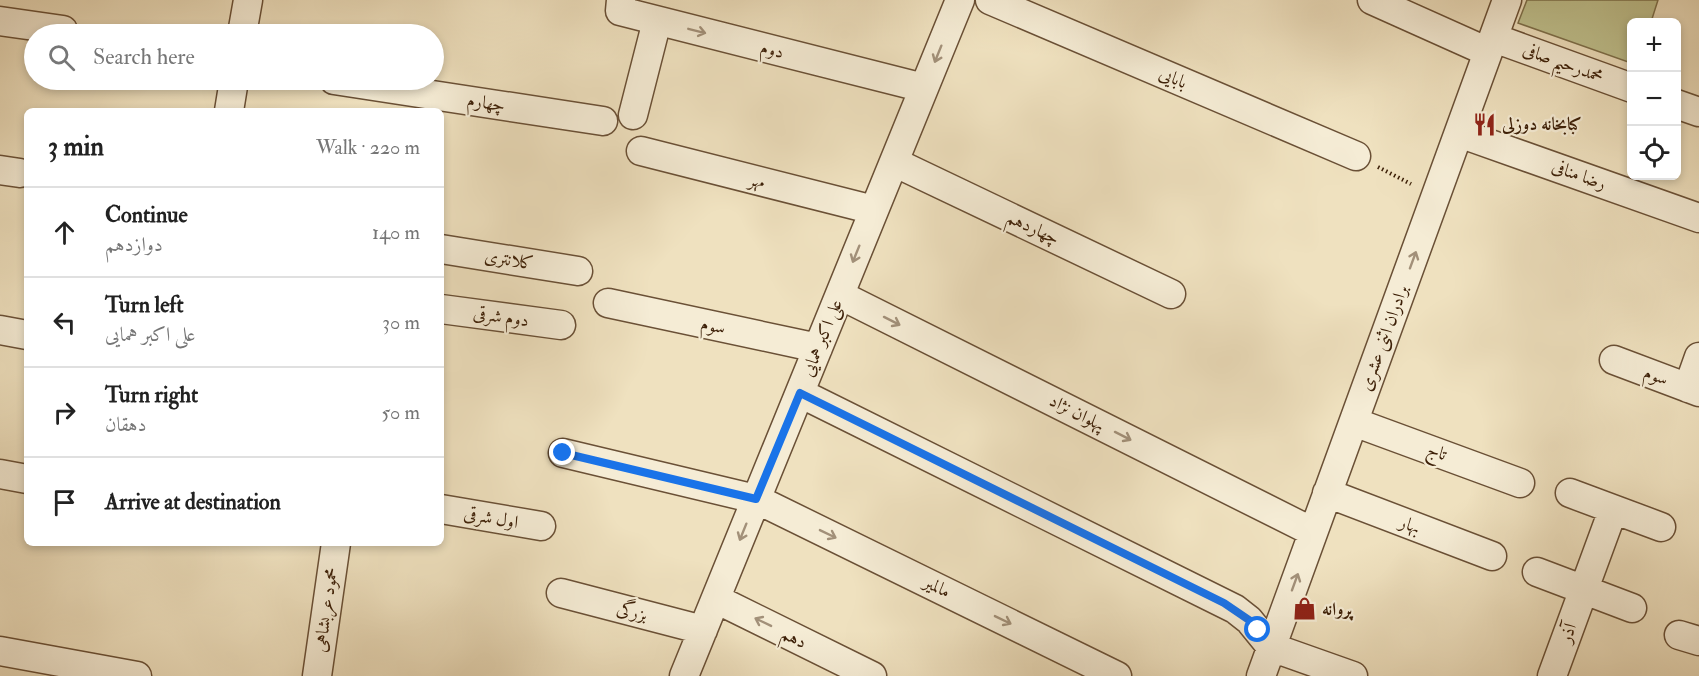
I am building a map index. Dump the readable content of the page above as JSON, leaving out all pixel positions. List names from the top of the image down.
{
  "streets": {
    "street": [
      "دوم",
      "محمدرحیم صافی",
      "بابایی",
      "چهارم",
      "رضا منافی",
      "مهر",
      "چهاردهم",
      "کلانتری",
      "دوم شرقی",
      "سوم",
      "علی اکبر همایی",
      "برادران اثنی عشری",
      "پهلوان نژاد",
      "تاج",
      "اول شرقی",
      "بهار",
      "مالمیر",
      "محمود عربشاهی",
      "بزرگی",
      "آذر",
      "دهم"
    ]
  },
  "crossings": [
    ["دوم", "علی اکبر همایی"],
    ["محمدرحیم صافی", "برادران اثنی عشری"],
    ["رضا منافی", "برادران اثنی عشری"],
    ["مهر", "علی اکبر همایی"],
    ["چهاردهم", "علی اکبر همایی"],
    ["سوم", "علی اکبر همایی"],
    ["علی اکبر همایی", "پهلوان نژاد"],
    ["علی اکبر همایی", "مالمیر"],
    ["علی اکبر همایی", "بزرگی"],
    ["علی اکبر همایی", "دهم"],
    ["برادران اثنی عشری", "پهلوان نژاد"],
    ["برادران اثنی عشری", "تاج"],
    ["برادران اثنی عشری", "بهار"]
  ],
  "one_way": ["دوم", "علی اکبر همایی", "برادران اثنی عشری"],
  "places": {
    "restaurant": ["کبابخانه دوزلی"],
    "shop": ["پروانه"]
  },
  "page": {
    "map_buttons": ["+", "−"],
    "search": "Search here",
    "heading": ["3 min", "Walk · 220 m"],
    "list": [
      ["Continue", "دوازدهم", "140 m"],
      ["Turn left", "علی اکبر همایی", "30 m"],
      ["Turn right", "دهقان", "50 m"],
      "Arrive at destination"
    ]
  }
}
